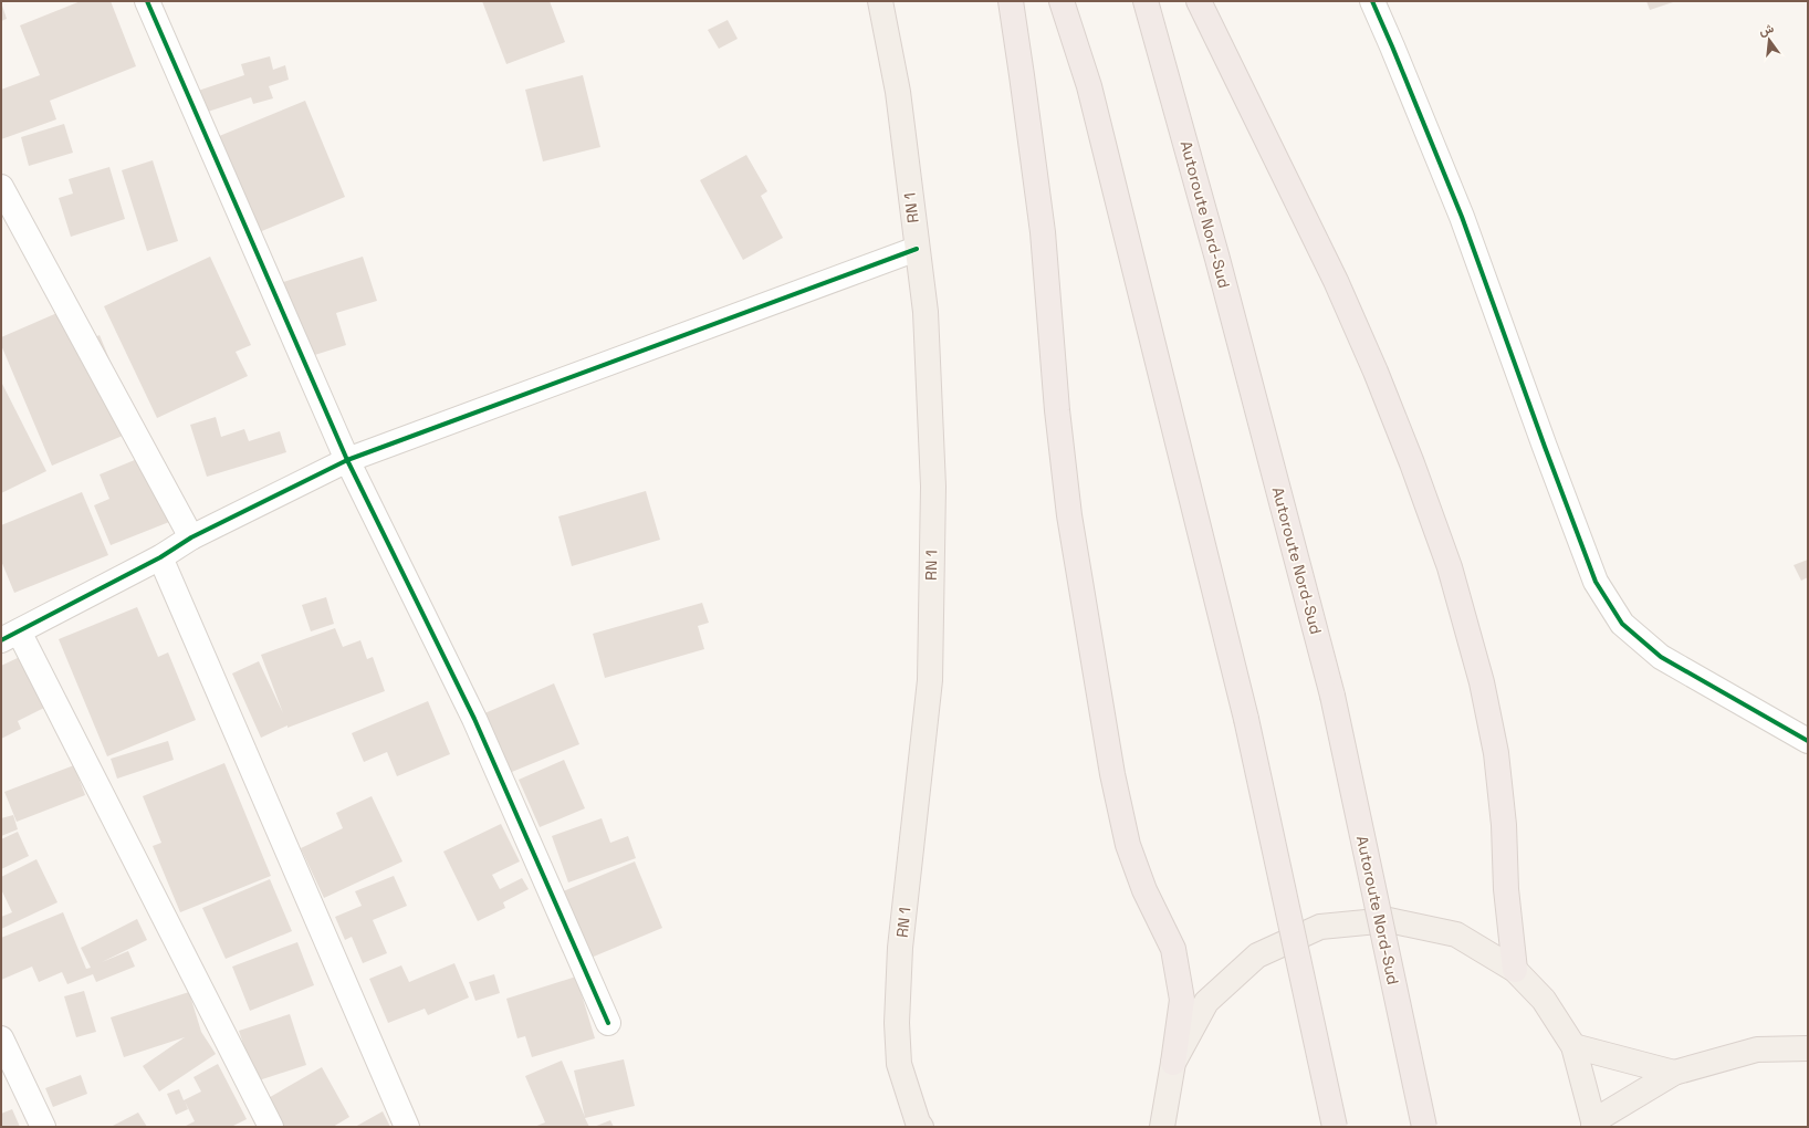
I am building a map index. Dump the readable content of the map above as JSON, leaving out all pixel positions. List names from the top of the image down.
{
  "streets": {
    "highway": ["Autoroute Nord-Sud"],
    "main road": ["RN 1"]
  },
  "north": "top"
}
